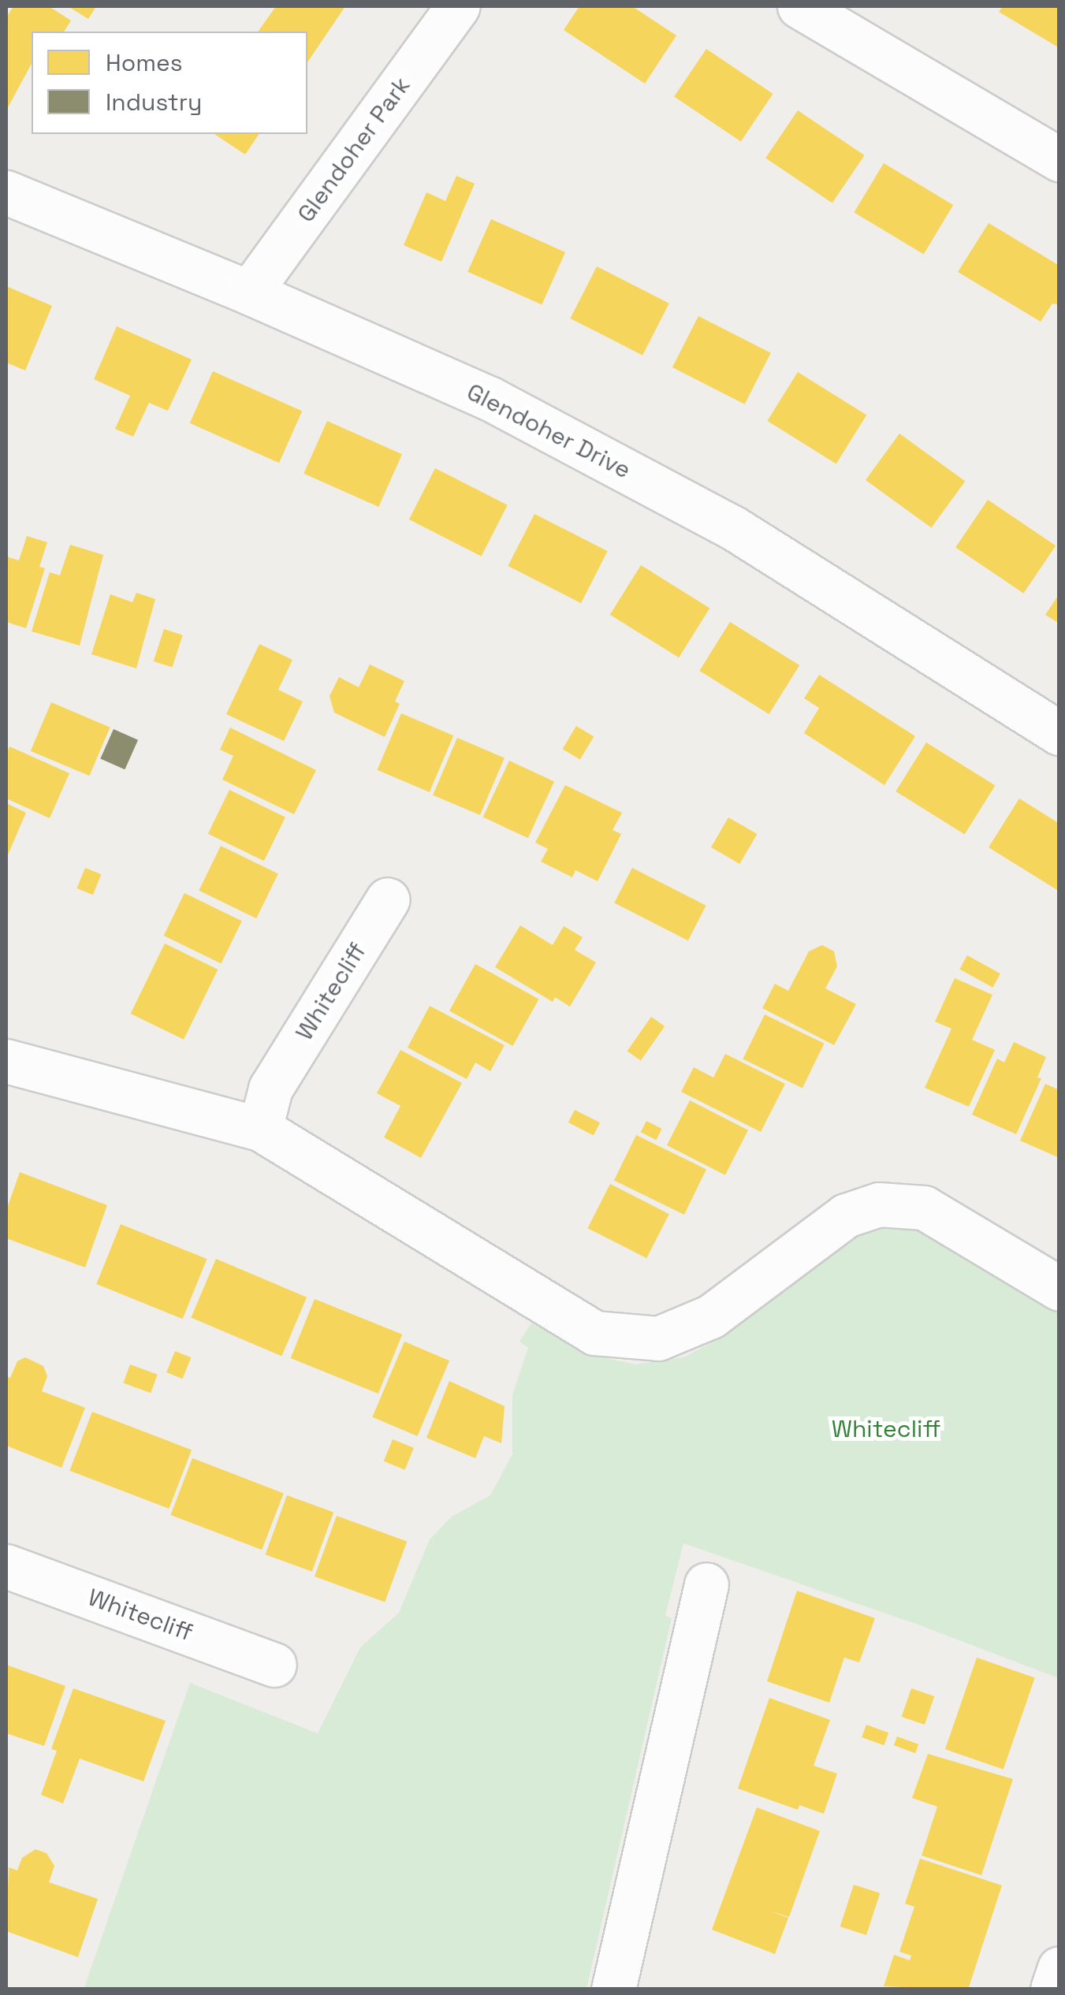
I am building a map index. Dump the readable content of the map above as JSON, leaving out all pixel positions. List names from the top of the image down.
{
  "streets": {
    "street": ["Glendoher Park", "Glendoher Drive", "Whitecliff"]
  },
  "crossings": [
    ["Glendoher Park", "Glendoher Drive"]
  ],
  "parks": ["Whitecliff"],
  "legend": ["Homes", "Industry"]
}
